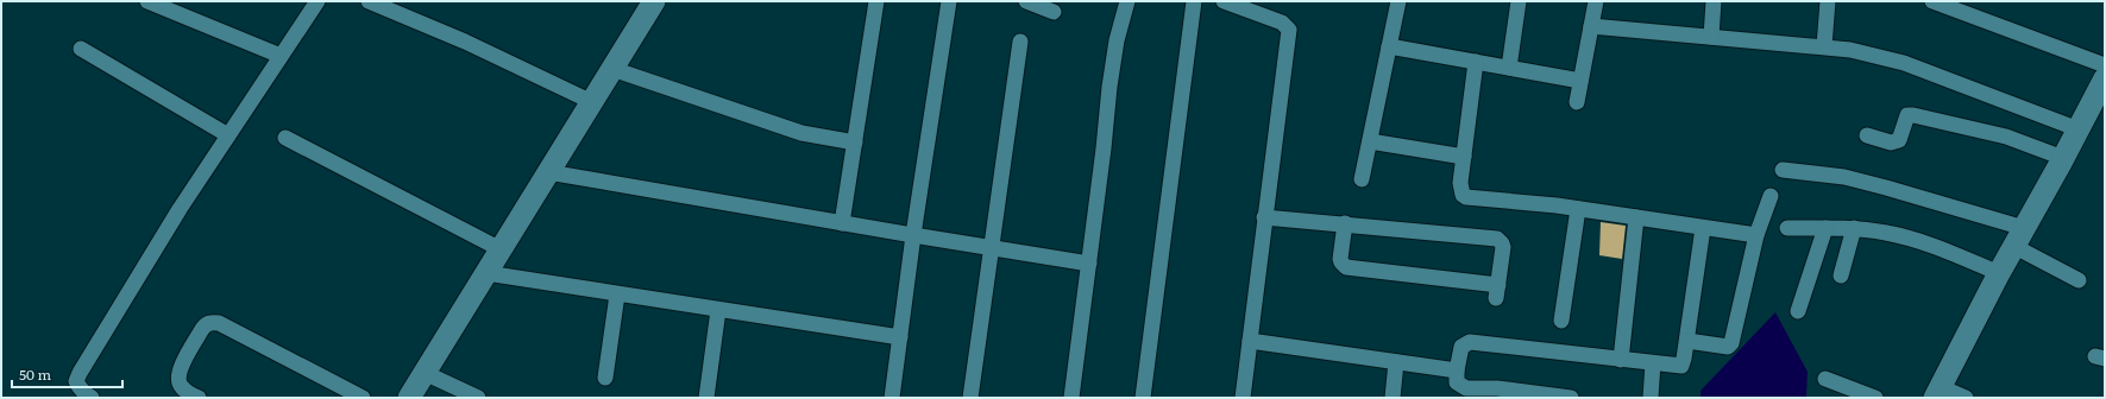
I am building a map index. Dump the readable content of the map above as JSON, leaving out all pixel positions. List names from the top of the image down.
{
  "scale_bar": "50 m"
}
